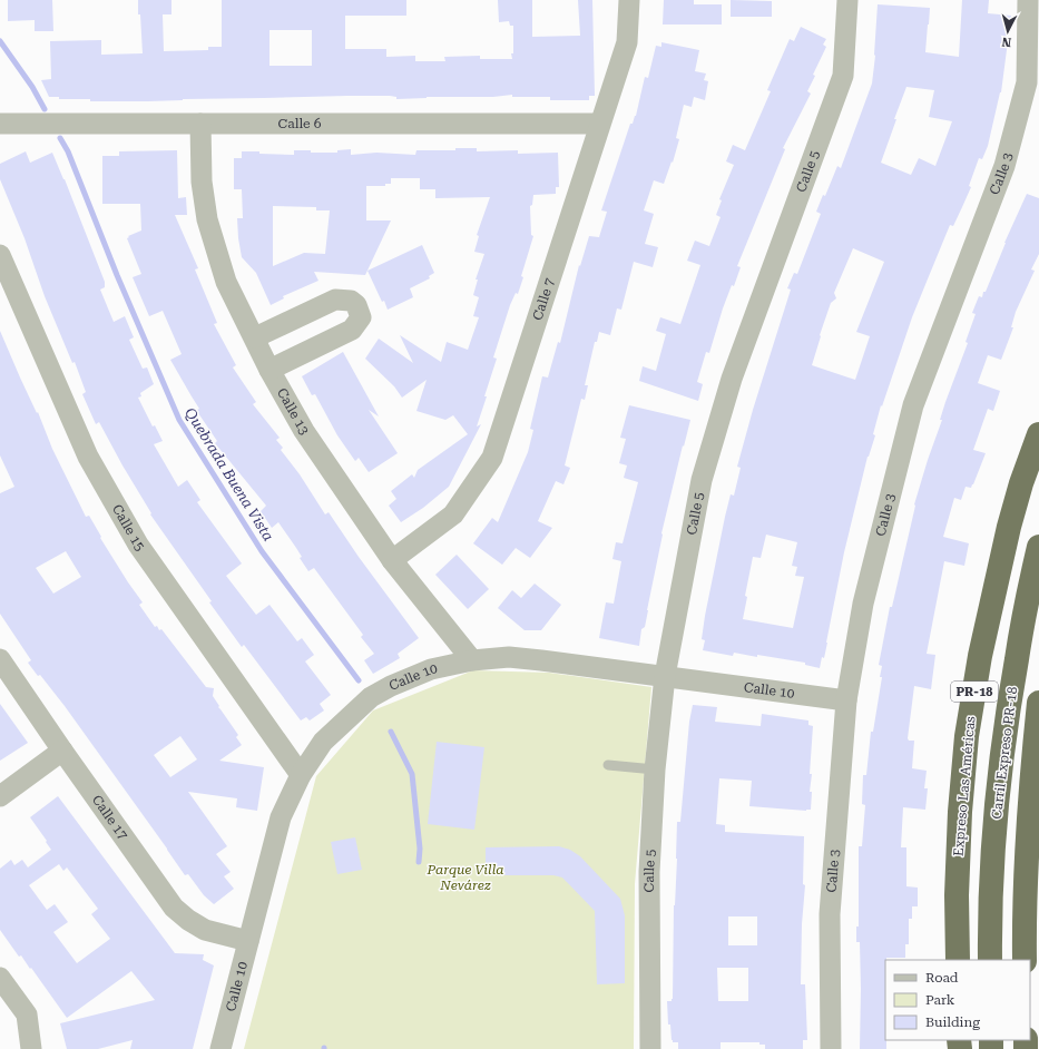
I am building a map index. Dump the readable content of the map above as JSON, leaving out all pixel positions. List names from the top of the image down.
{
  "streets": {
    "highway": ["PR-18", "Carril Expreso PR-18", "Expreso Las Américas"],
    "street": [
      "Calle 6",
      "Calle 5",
      "Calle 3",
      "Calle 7",
      "Calle 13",
      "Calle 15",
      "Calle 10",
      "Calle 17"
    ]
  },
  "crossings": [
    ["Calle 6", "Calle 7"],
    ["Calle 6", "Calle 13"],
    ["Calle 5", "Calle 10"],
    ["Calle 3", "Calle 10"],
    ["Calle 7", "Calle 13"],
    ["Calle 13", "Calle 10"],
    ["Calle 15", "Calle 10"],
    ["Calle 10", "Calle 17"]
  ],
  "water": ["Quebrada Buena Vista"],
  "parks": ["Parque Villa Nevárez"],
  "legend": ["Road", "Park", "Building"],
  "north": "bottom"
}
